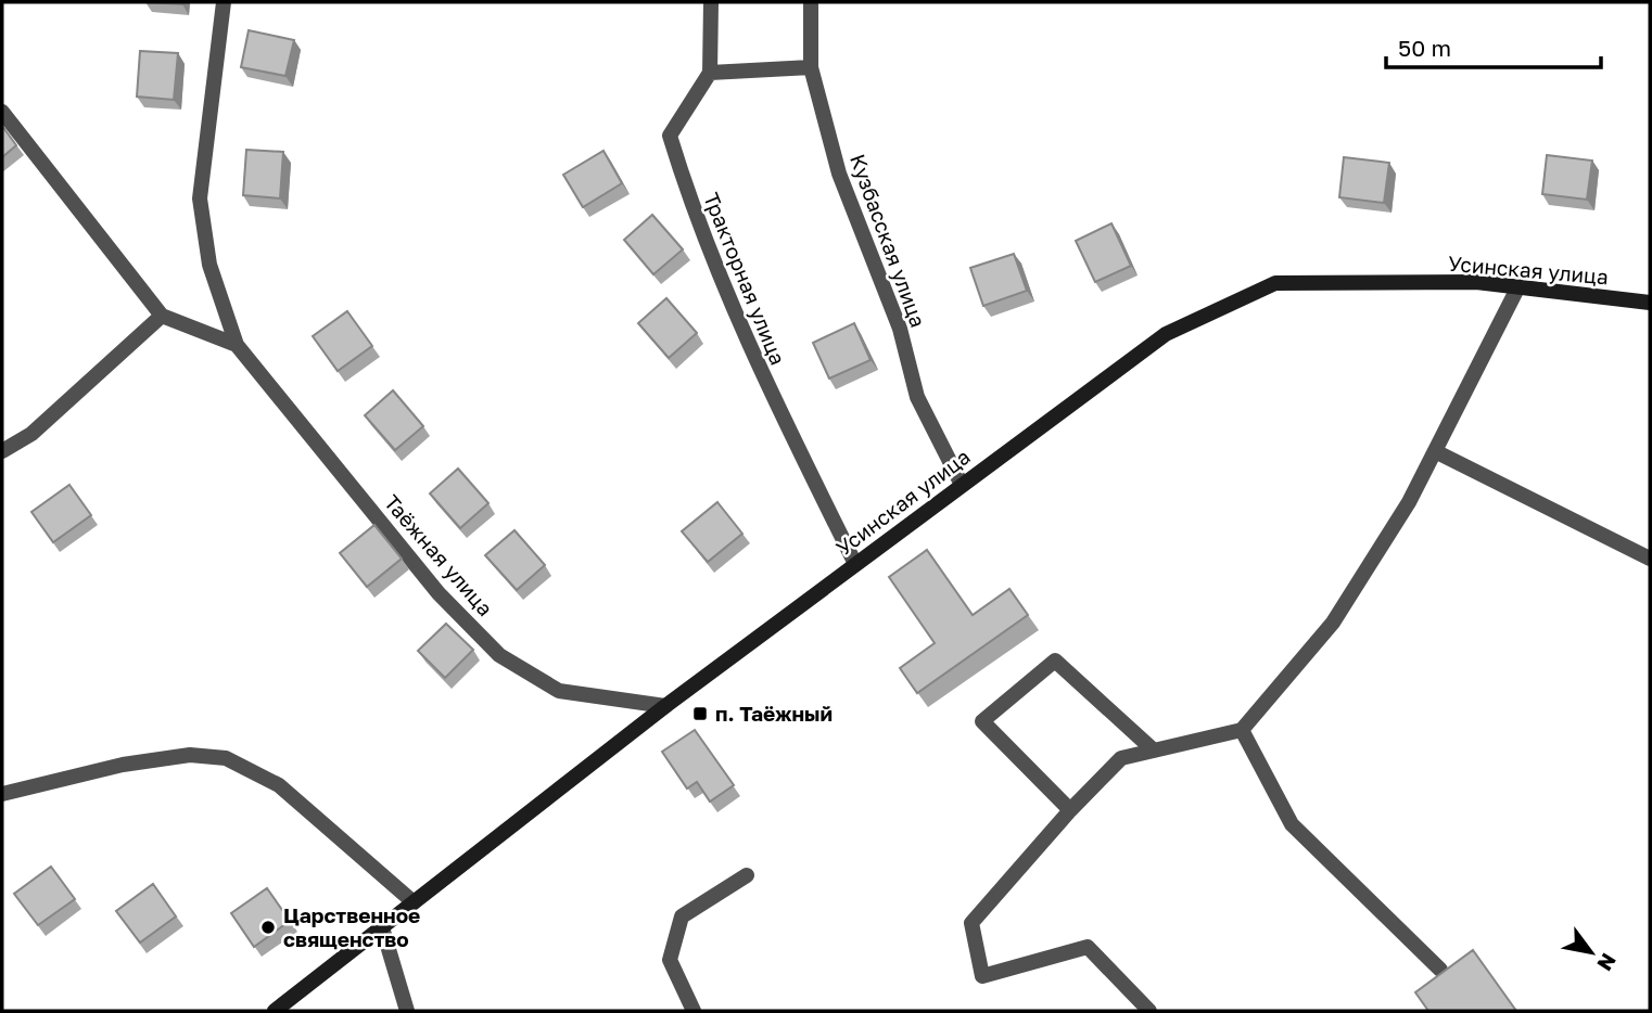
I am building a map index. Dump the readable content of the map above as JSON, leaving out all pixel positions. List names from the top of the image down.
{
  "streets": {
    "street": [
      "Кузбасская улица",
      "Усинская улица",
      "Тракторная улица",
      "Таёжная улица"
    ]
  },
  "crossings": [
    ["Кузбасская улица", "Усинская улица"],
    ["Усинская улица", "Тракторная улица"],
    ["Усинская улица", "Таёжная улица"]
  ],
  "places": {
    "transit": ["п. Таёжный"],
    "other": ["Царственное священство"]
  },
  "scale_bar": "50 m",
  "north": "bottom right"
}
